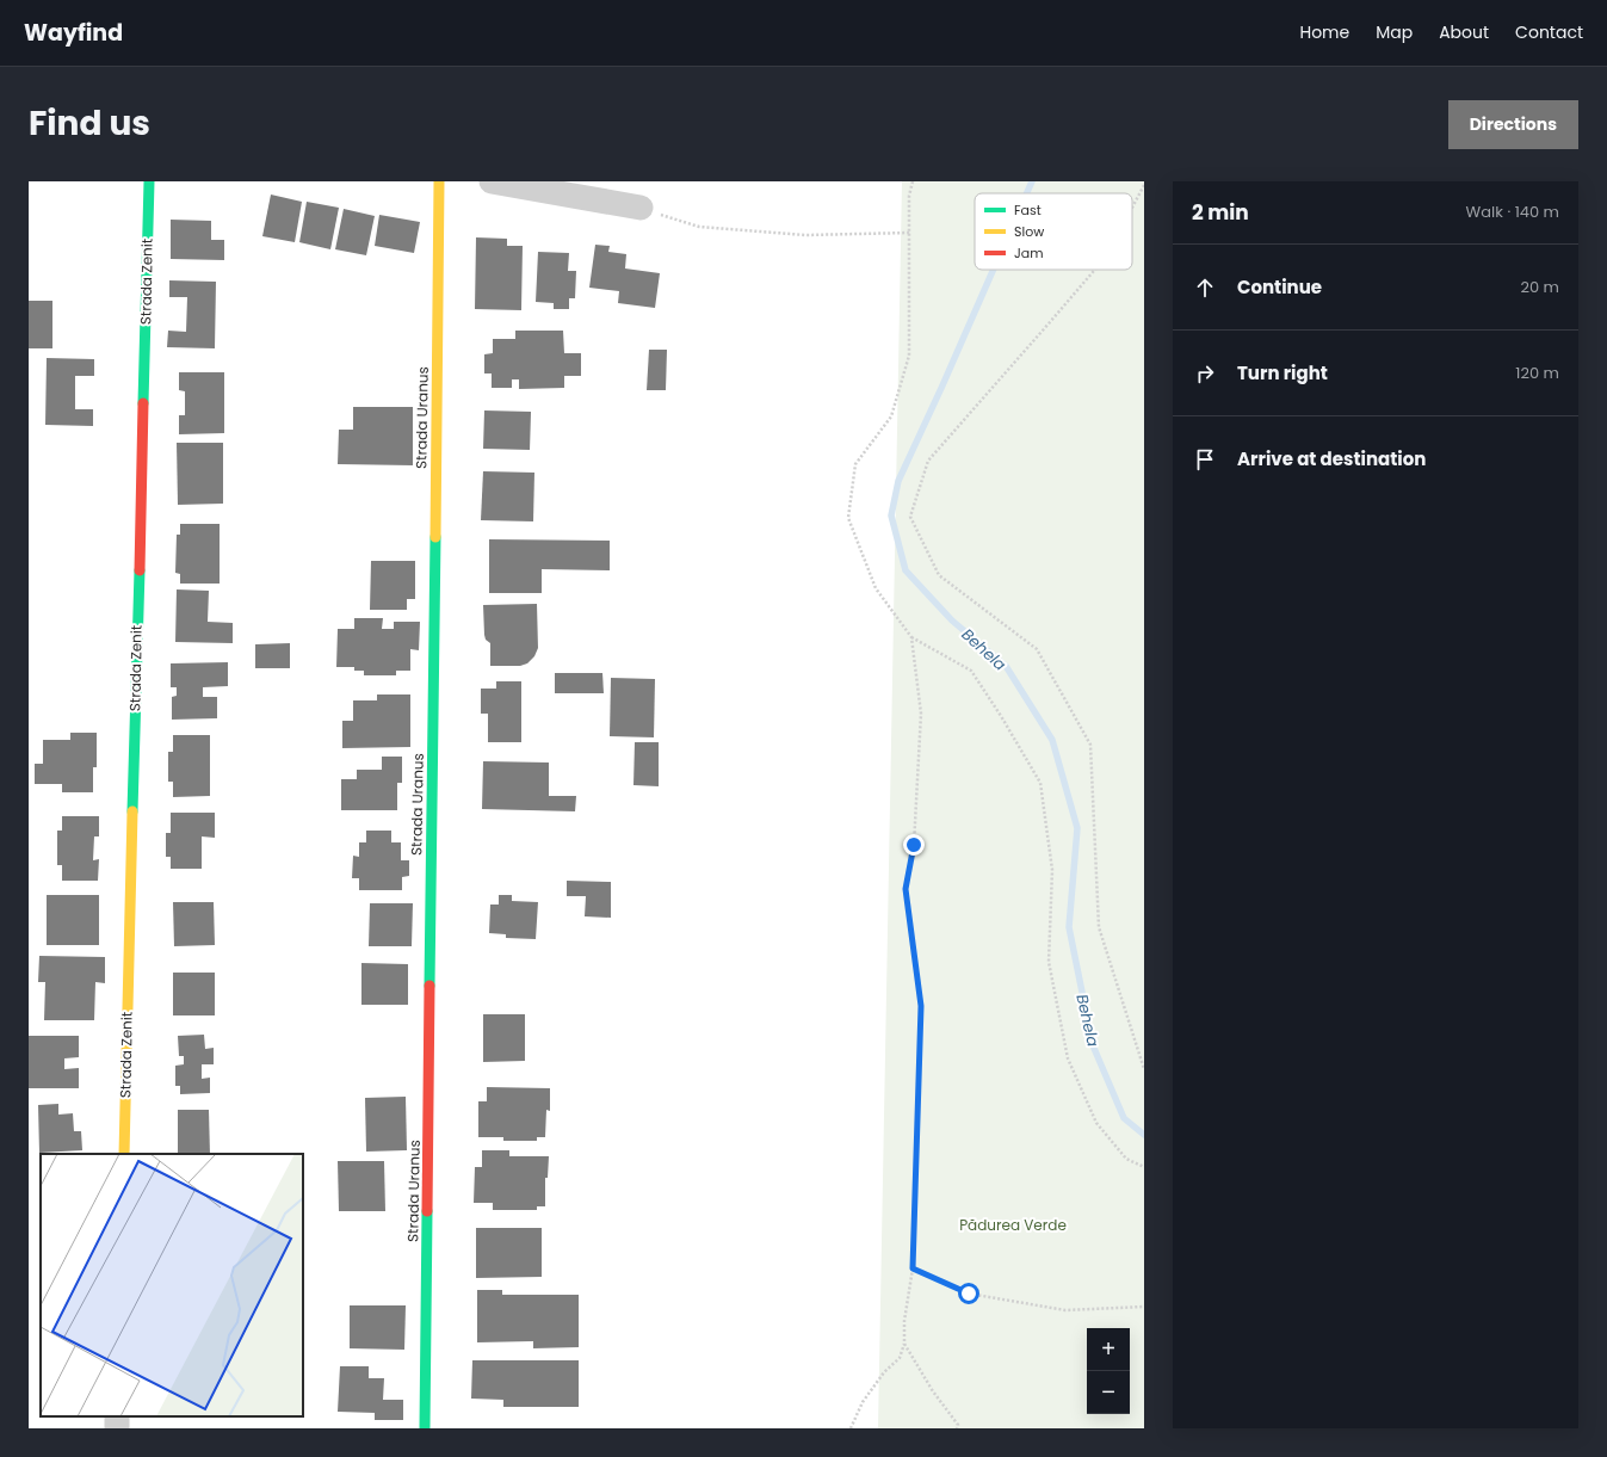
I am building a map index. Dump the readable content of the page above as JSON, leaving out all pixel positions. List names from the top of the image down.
{
  "streets": {
    "street": ["Strada Zenit", "Strada Uranus"]
  },
  "water": ["Behela"],
  "parks": ["Pădurea Verde"],
  "legend": ["Fast", "Slow", "Jam"],
  "page": {
    "header": "Wayfind",
    "nav": [
      "Home",
      "Map",
      "About",
      "Contact"
    ],
    "title": "Find us",
    "buttons": "Directions",
    "heading": ["2 min", "Walk · 140 m"],
    "list": [
      ["Continue", "20 m"],
      ["Turn right", "120 m"],
      "Arrive at destination"
    ],
    "map_buttons": ["+", "−"]
  }
}
